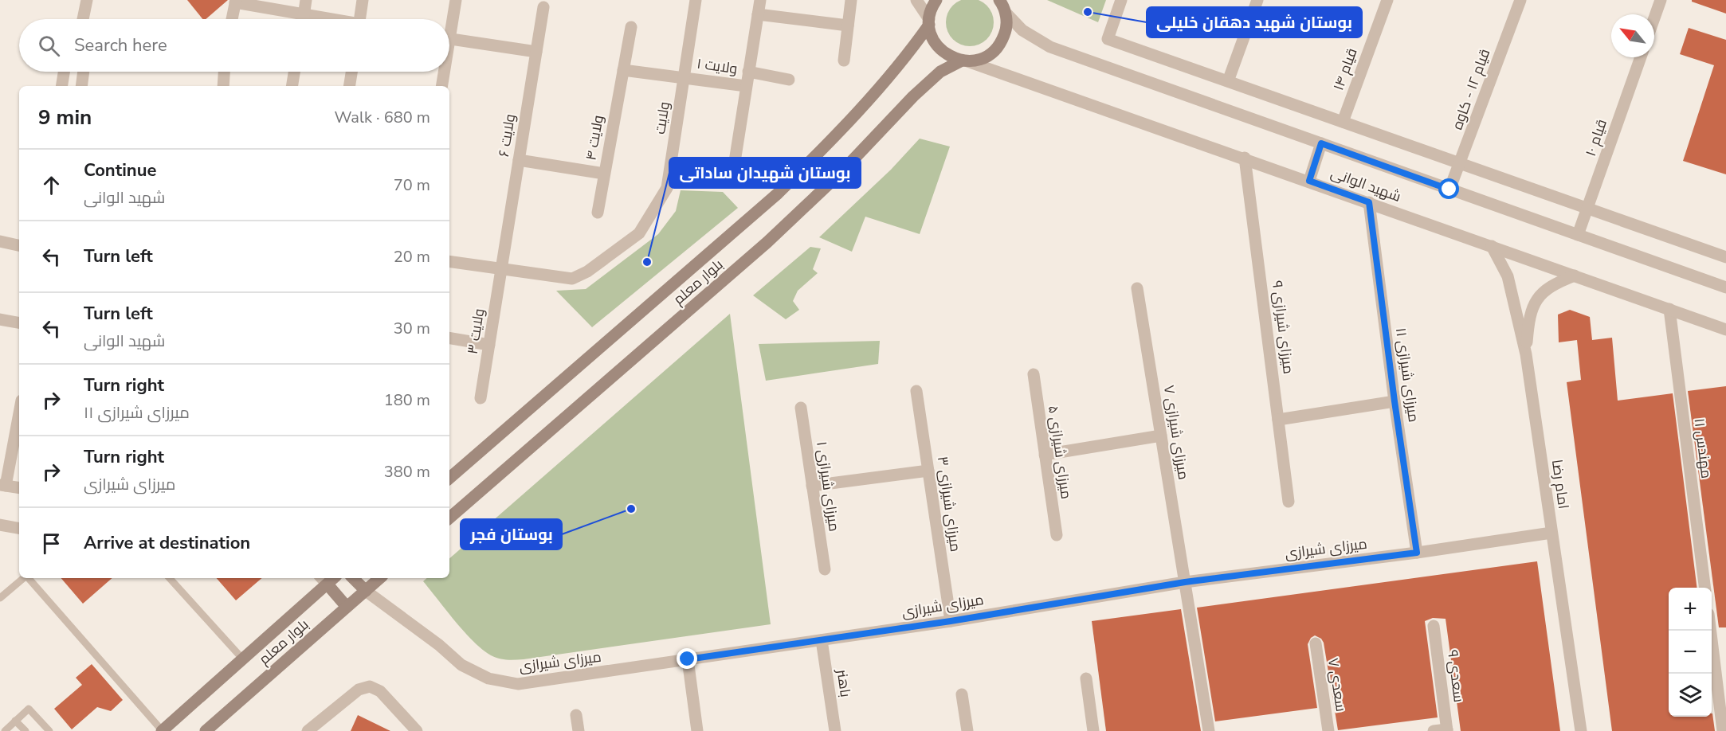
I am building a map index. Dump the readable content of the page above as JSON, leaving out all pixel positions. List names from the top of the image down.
{
  "streets": {
    "main road": ["بلوار معلم"],
    "street": [
      "ولایت ۱",
      "قیام ۱۴",
      "قیام ۱۲ - کاوه",
      "ولایت",
      "ولایت ۶",
      "ولایت ۴",
      "قیام ۱۰",
      "شهید الوانی",
      "میرزای شیرازی ۹",
      "ولایت ۳",
      "میرزای شیرازی ۱۱",
      "میرزای شیرازی ۷",
      "مهندس ۱۱",
      "میرزای شیرازی ۵",
      "امام رضا",
      "میرزای شیرازی ۱",
      "میرزای شیرازی ۳",
      "میرزای شیرازی",
      "سعدی ۹",
      "باهنر",
      "سعدی ۷"
    ]
  },
  "crossings": [
    ["ولایت ۱", "ولایت"],
    ["قیام ۱۲ - کاوه", "شهید الوانی"],
    ["ولایت", "ولایت ۶"],
    ["ولایت", "ولایت ۳"],
    ["ولایت ۶", "ولایت ۳"],
    ["قیام ۱۰", "شهید الوانی"],
    ["شهید الوانی", "بلوار معلم"],
    ["شهید الوانی", "میرزای شیرازی ۹"],
    ["شهید الوانی", "میرزای شیرازی ۱۱"],
    ["شهید الوانی", "مهندس ۱۱"],
    ["شهید الوانی", "امام رضا"],
    ["بلوار معلم", "میرزای شیرازی"],
    ["میرزای شیرازی ۱۱", "میرزای شیرازی"],
    ["میرزای شیرازی ۷", "میرزای شیرازی"],
    ["امام رضا", "میرزای شیرازی"],
    ["میرزای شیرازی ۳", "میرزای شیرازی"],
    ["میرزای شیرازی", "باهنر"]
  ],
  "places": ["بوستان شهید دهقان خلیلی", "بوستان شهیدان ساداتی", "بوستان فجر"],
  "north": "top left",
  "page": {
    "search": "Search here",
    "heading": ["9 min", "Walk · 680 m"],
    "list": [
      ["Continue", "شهید الوانی", "70 m"],
      ["Turn left", "20 m"],
      ["Turn left", "شهید الوانی", "30 m"],
      ["Turn right", "میرزای شیرازی ۱۱", "180 m"],
      ["Turn right", "میرزای شیرازی", "380 m"],
      "Arrive at destination"
    ],
    "map_buttons": ["+", "−"]
  }
}
